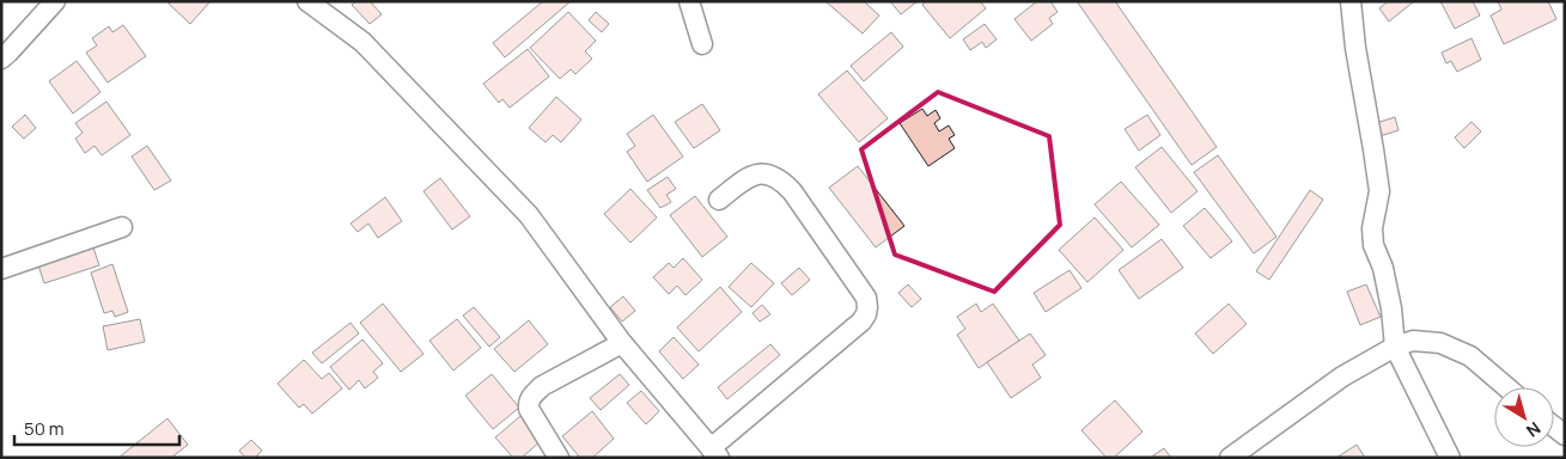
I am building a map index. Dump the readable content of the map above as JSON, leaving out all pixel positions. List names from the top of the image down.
{
  "scale_bar": "50 m",
  "north": "bottom right"
}
